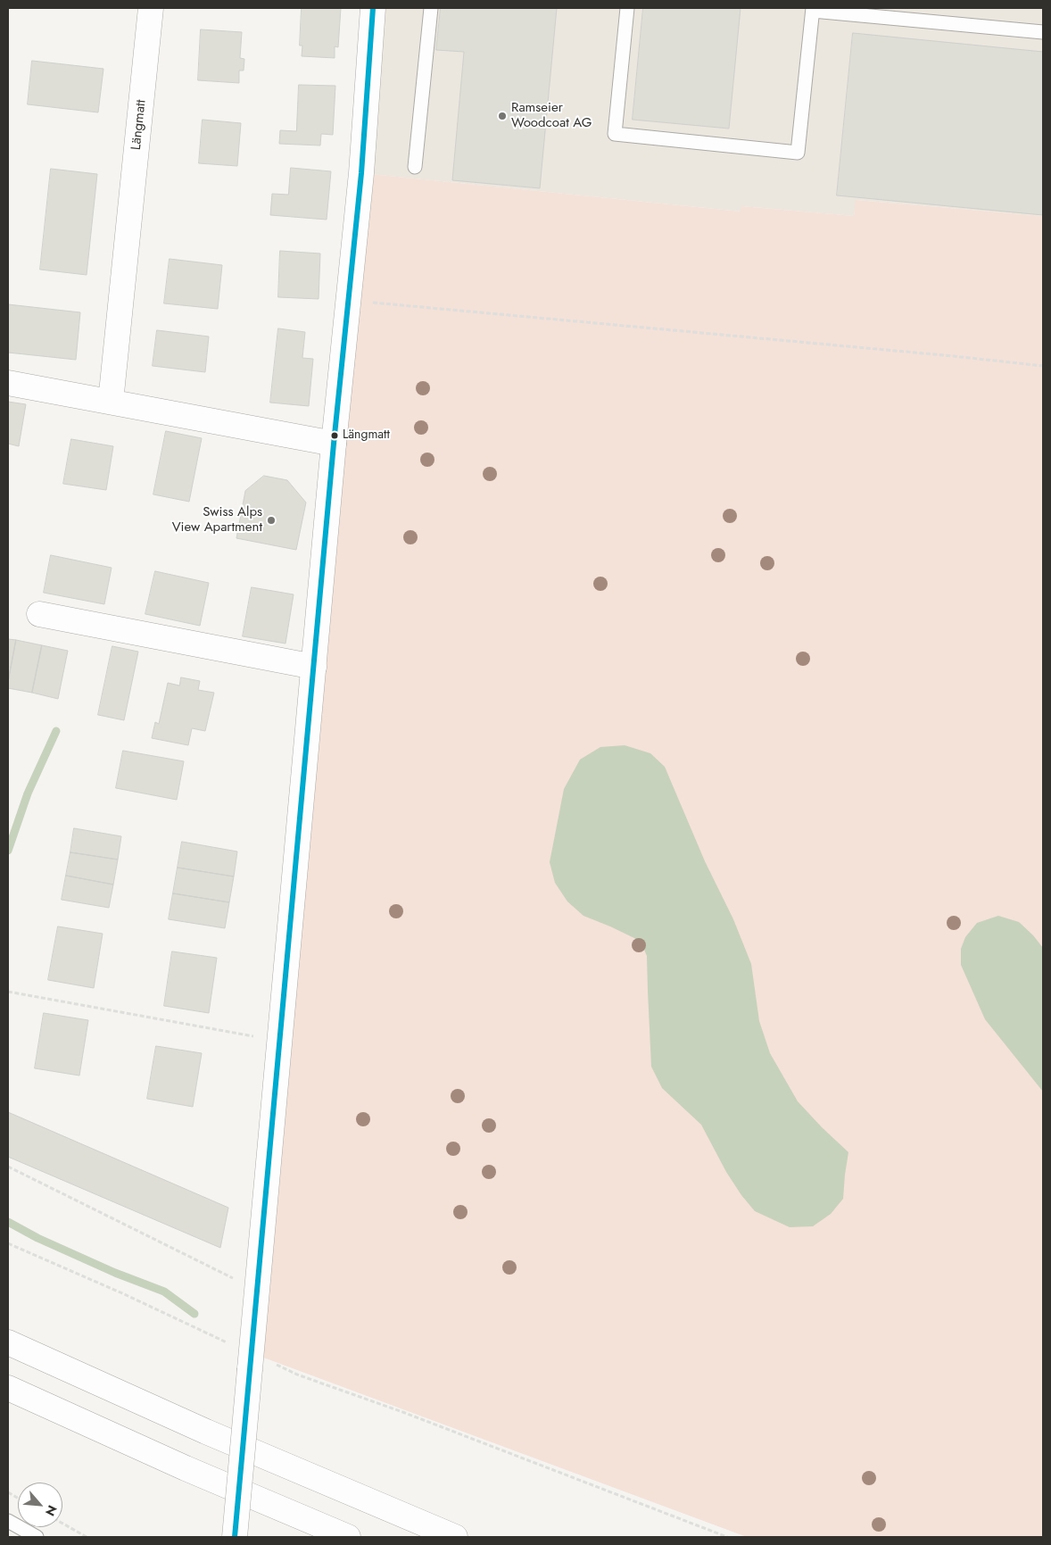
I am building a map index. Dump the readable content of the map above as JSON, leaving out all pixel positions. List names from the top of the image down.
{
  "streets": {
    "main road": ["Längmatt"]
  },
  "places": ["Ramseier Woodcoat AG", "Längmatt", "Swiss Alps View Apartment"],
  "north": "bottom right"
}
